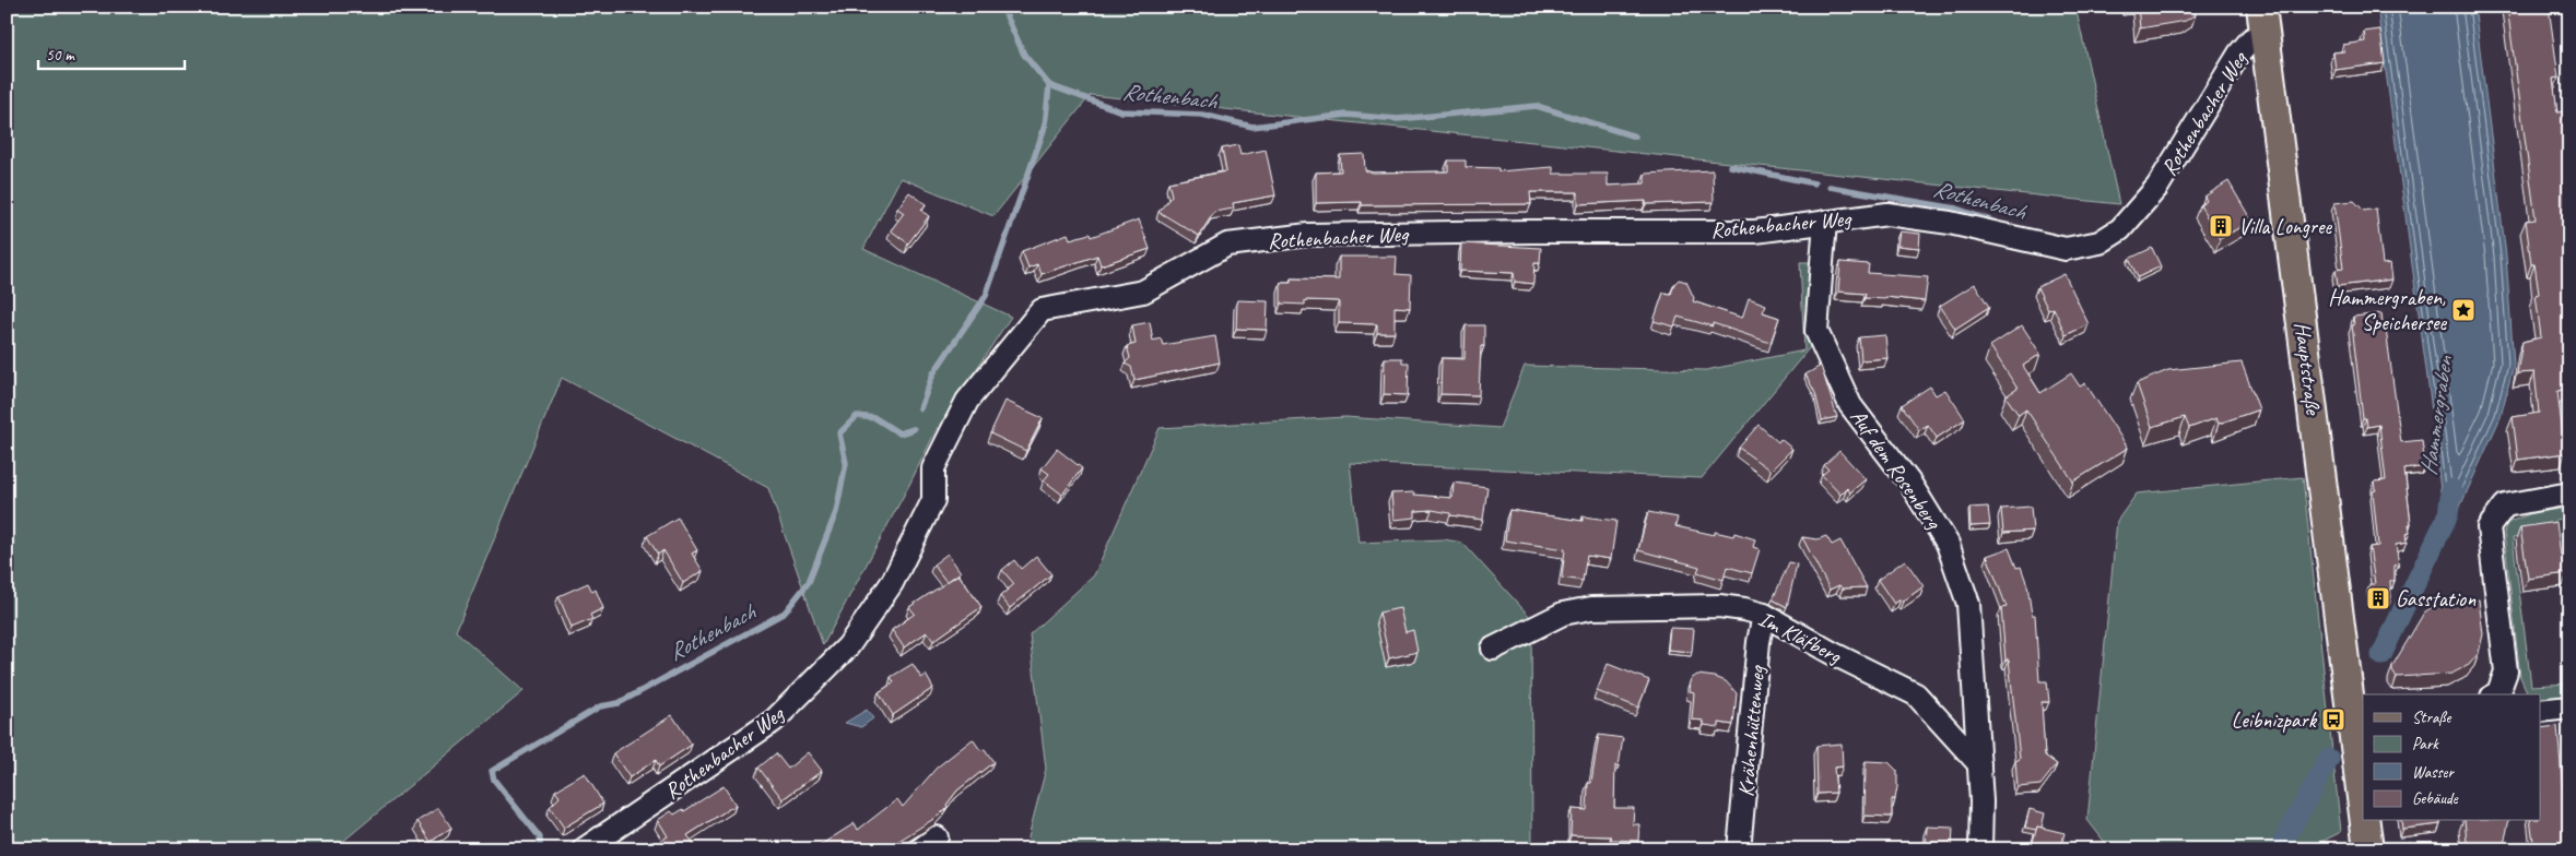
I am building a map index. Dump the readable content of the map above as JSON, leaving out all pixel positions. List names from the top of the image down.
{
  "streets": {
    "main road": ["Hauptstraße"],
    "street": [
      "Rothenbacher Weg",
      "Auf dem Rosenberg",
      "Im Kläfberg",
      "Krähenhüttenweg"
    ]
  },
  "crossings": [
    ["Rothenbacher Weg", "Hauptstraße"],
    ["Rothenbacher Weg", "Auf dem Rosenberg"],
    ["Auf dem Rosenberg", "Im Kläfberg"],
    ["Im Kläfberg", "Krähenhüttenweg"]
  ],
  "water": ["Rothenbach", "Hammergraben"],
  "places": {
    "building": ["Villa Longree", "Gasstation"],
    "place": ["Hammergraben, Speichersee"],
    "bus stop": ["Leibnizpark"]
  },
  "legend": [
    "Straße",
    "Park",
    "Wasser",
    "Gebäude"
  ],
  "scale_bar": "50 m"
}
